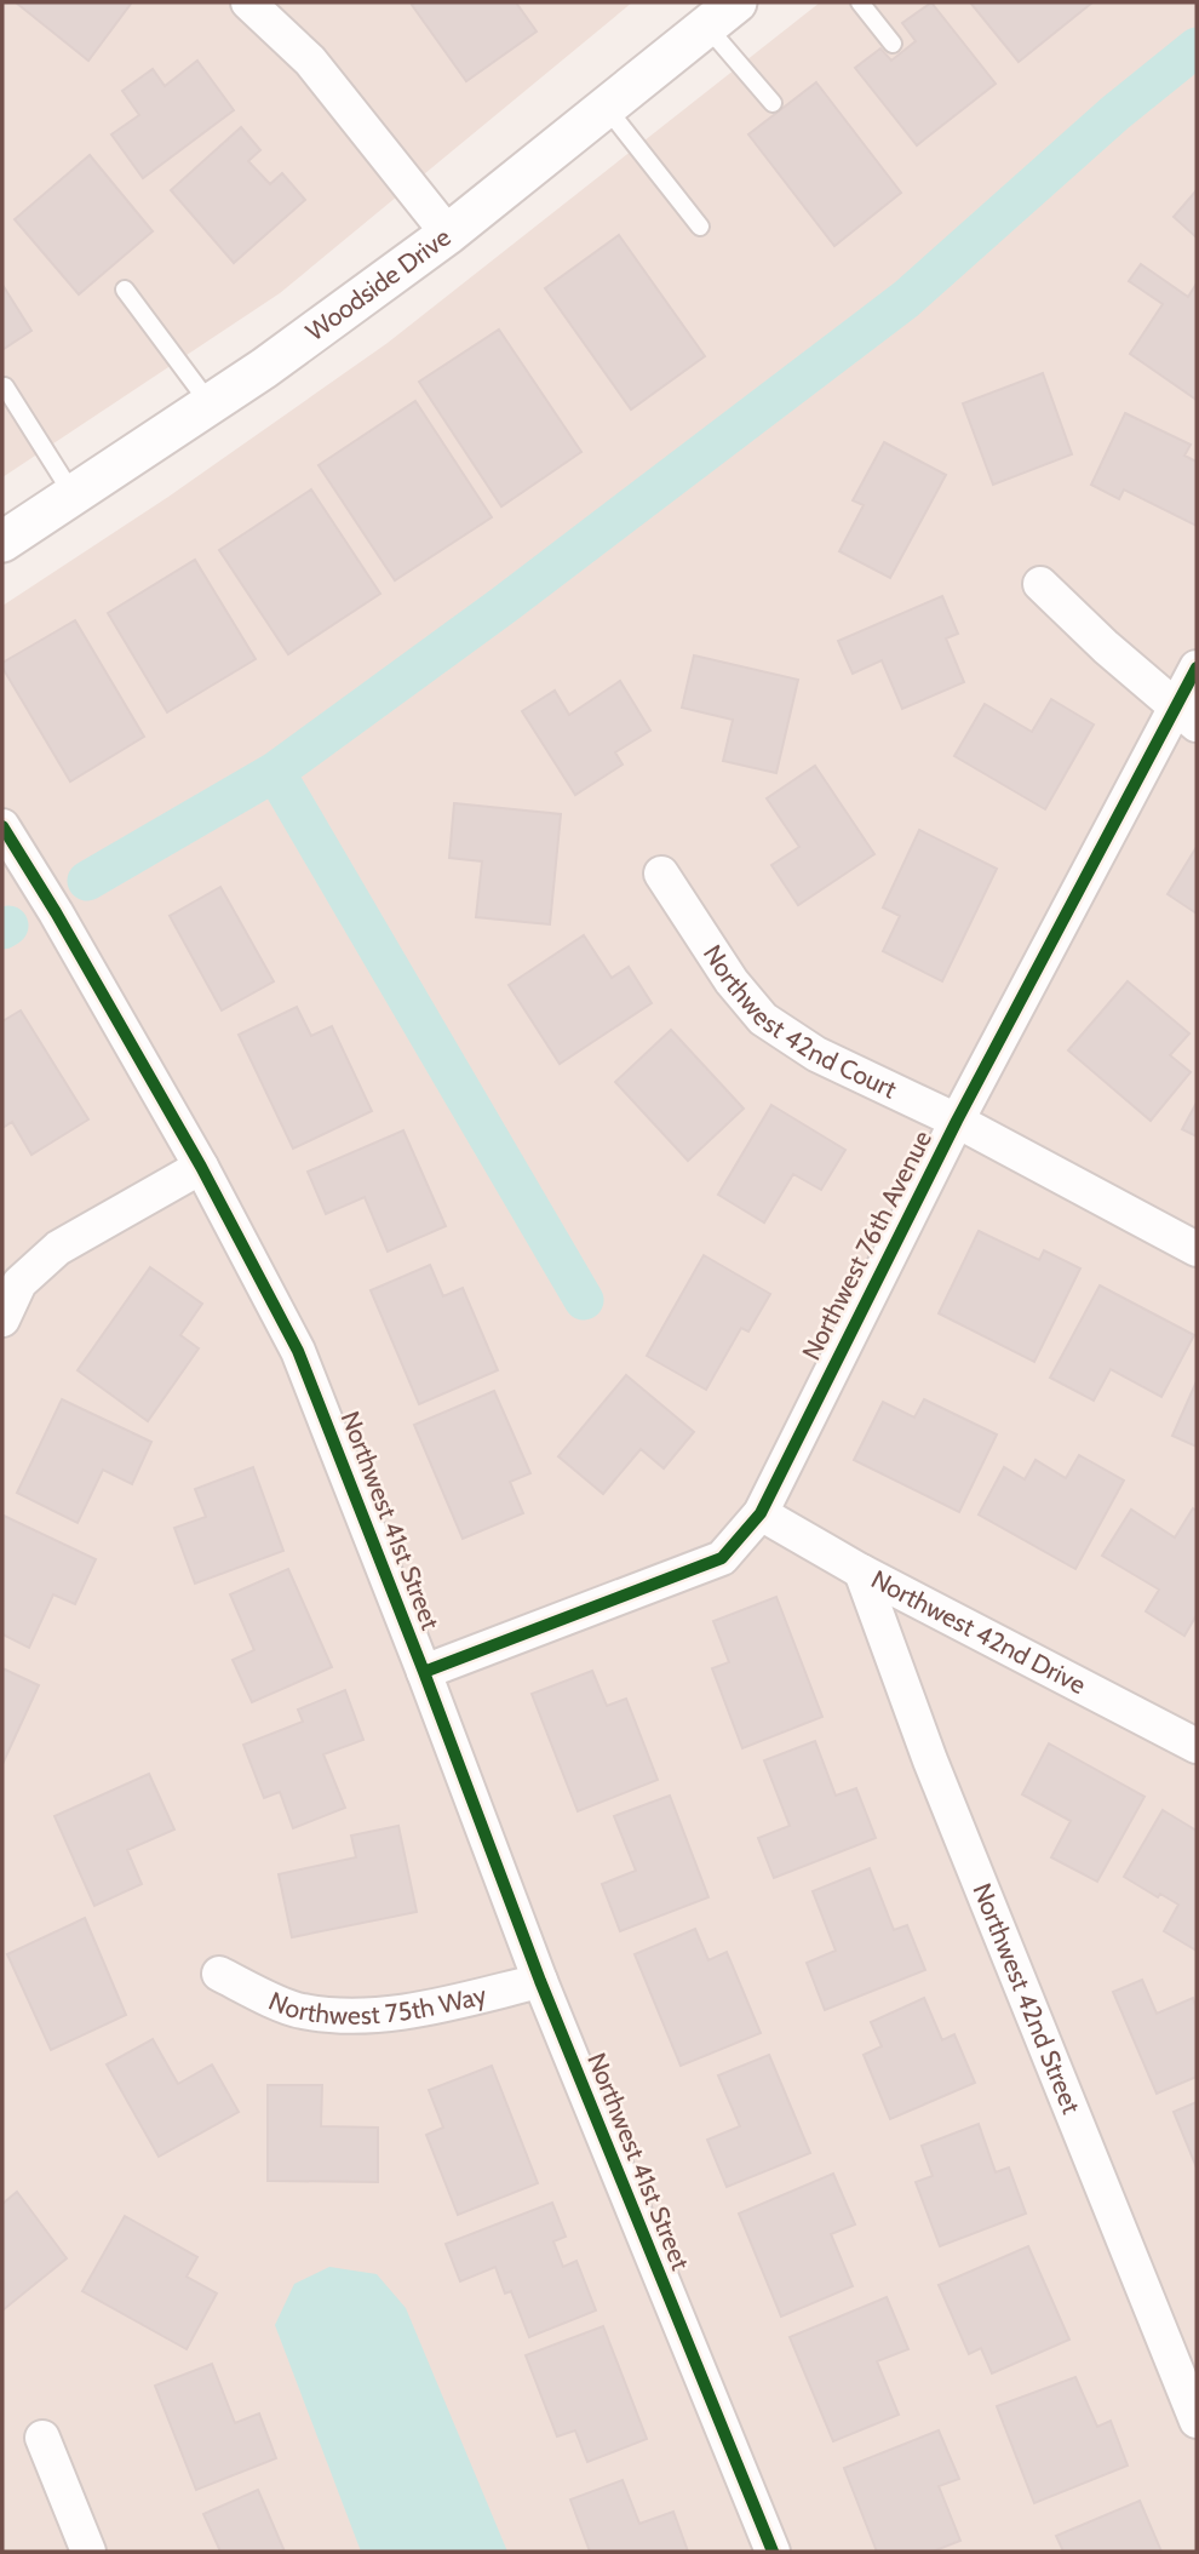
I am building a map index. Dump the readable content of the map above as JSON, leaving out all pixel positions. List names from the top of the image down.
{
  "streets": {
    "street": [
      "Woodside Drive",
      "Northwest 42nd Court",
      "Northwest 76th Avenue",
      "Northwest 41st Street",
      "Northwest 42nd Drive",
      "Northwest 75th Way",
      "Northwest 42nd Street"
    ]
  },
  "crossings": [
    ["Northwest 42nd Court", "Northwest 76th Avenue"],
    ["Northwest 76th Avenue", "Northwest 41st Street"],
    ["Northwest 76th Avenue", "Northwest 42nd Drive"],
    ["Northwest 41st Street", "Northwest 75th Way"],
    ["Northwest 42nd Drive", "Northwest 42nd Street"]
  ]
}
